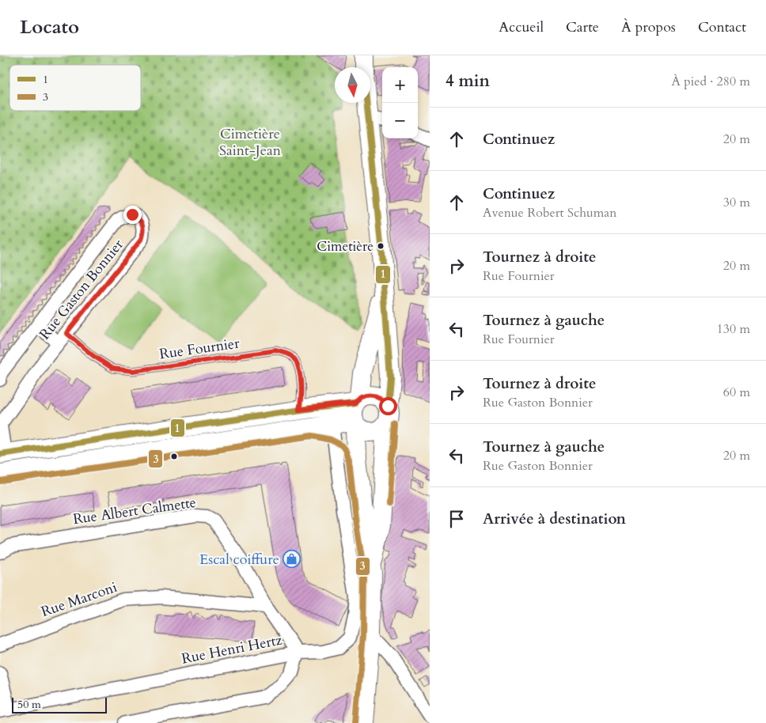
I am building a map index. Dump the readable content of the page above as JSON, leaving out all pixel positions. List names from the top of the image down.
{
  "streets": {
    "street": [
      "Rue Gaston Bonnier",
      "Rue Albert Calmette",
      "Rue Marconi",
      "Rue Henri Hertz"
    ],
    "lane": ["Rue Fournier"]
  },
  "crossings": [
    ["Rue Gaston Bonnier", "Rue Fournier"],
    ["Rue Albert Calmette", "Rue Marconi"],
    ["Rue Albert Calmette", "Rue Henri Hertz"]
  ],
  "parks": ["Cimetière Saint-Jean"],
  "places": {
    "other": ["Cimetière"],
    "shop": ["Escal coiffure"]
  },
  "lines": ["transit line 1", "transit line 3"],
  "legend": ["1", "3"],
  "scale_bar": "50 m",
  "north": "bottom",
  "page": {
    "header": "Locato",
    "nav": [
      "Accueil",
      "Carte",
      "À propos",
      "Contact"
    ],
    "heading": ["4 min", "À pied · 280 m"],
    "map_buttons": ["+", "−"],
    "list": [
      ["Continuez", "20 m"],
      ["Continuez", "Avenue Robert Schuman", "30 m"],
      ["Tournez à droite", "Rue Fournier", "20 m"],
      ["Tournez à gauche", "Rue Fournier", "130 m"],
      ["Tournez à droite", "Rue Gaston Bonnier", "60 m"],
      ["Tournez à gauche", "Rue Gaston Bonnier", "20 m"],
      "Arrivée à destination"
    ],
    "scale": "50 m"
  }
}
